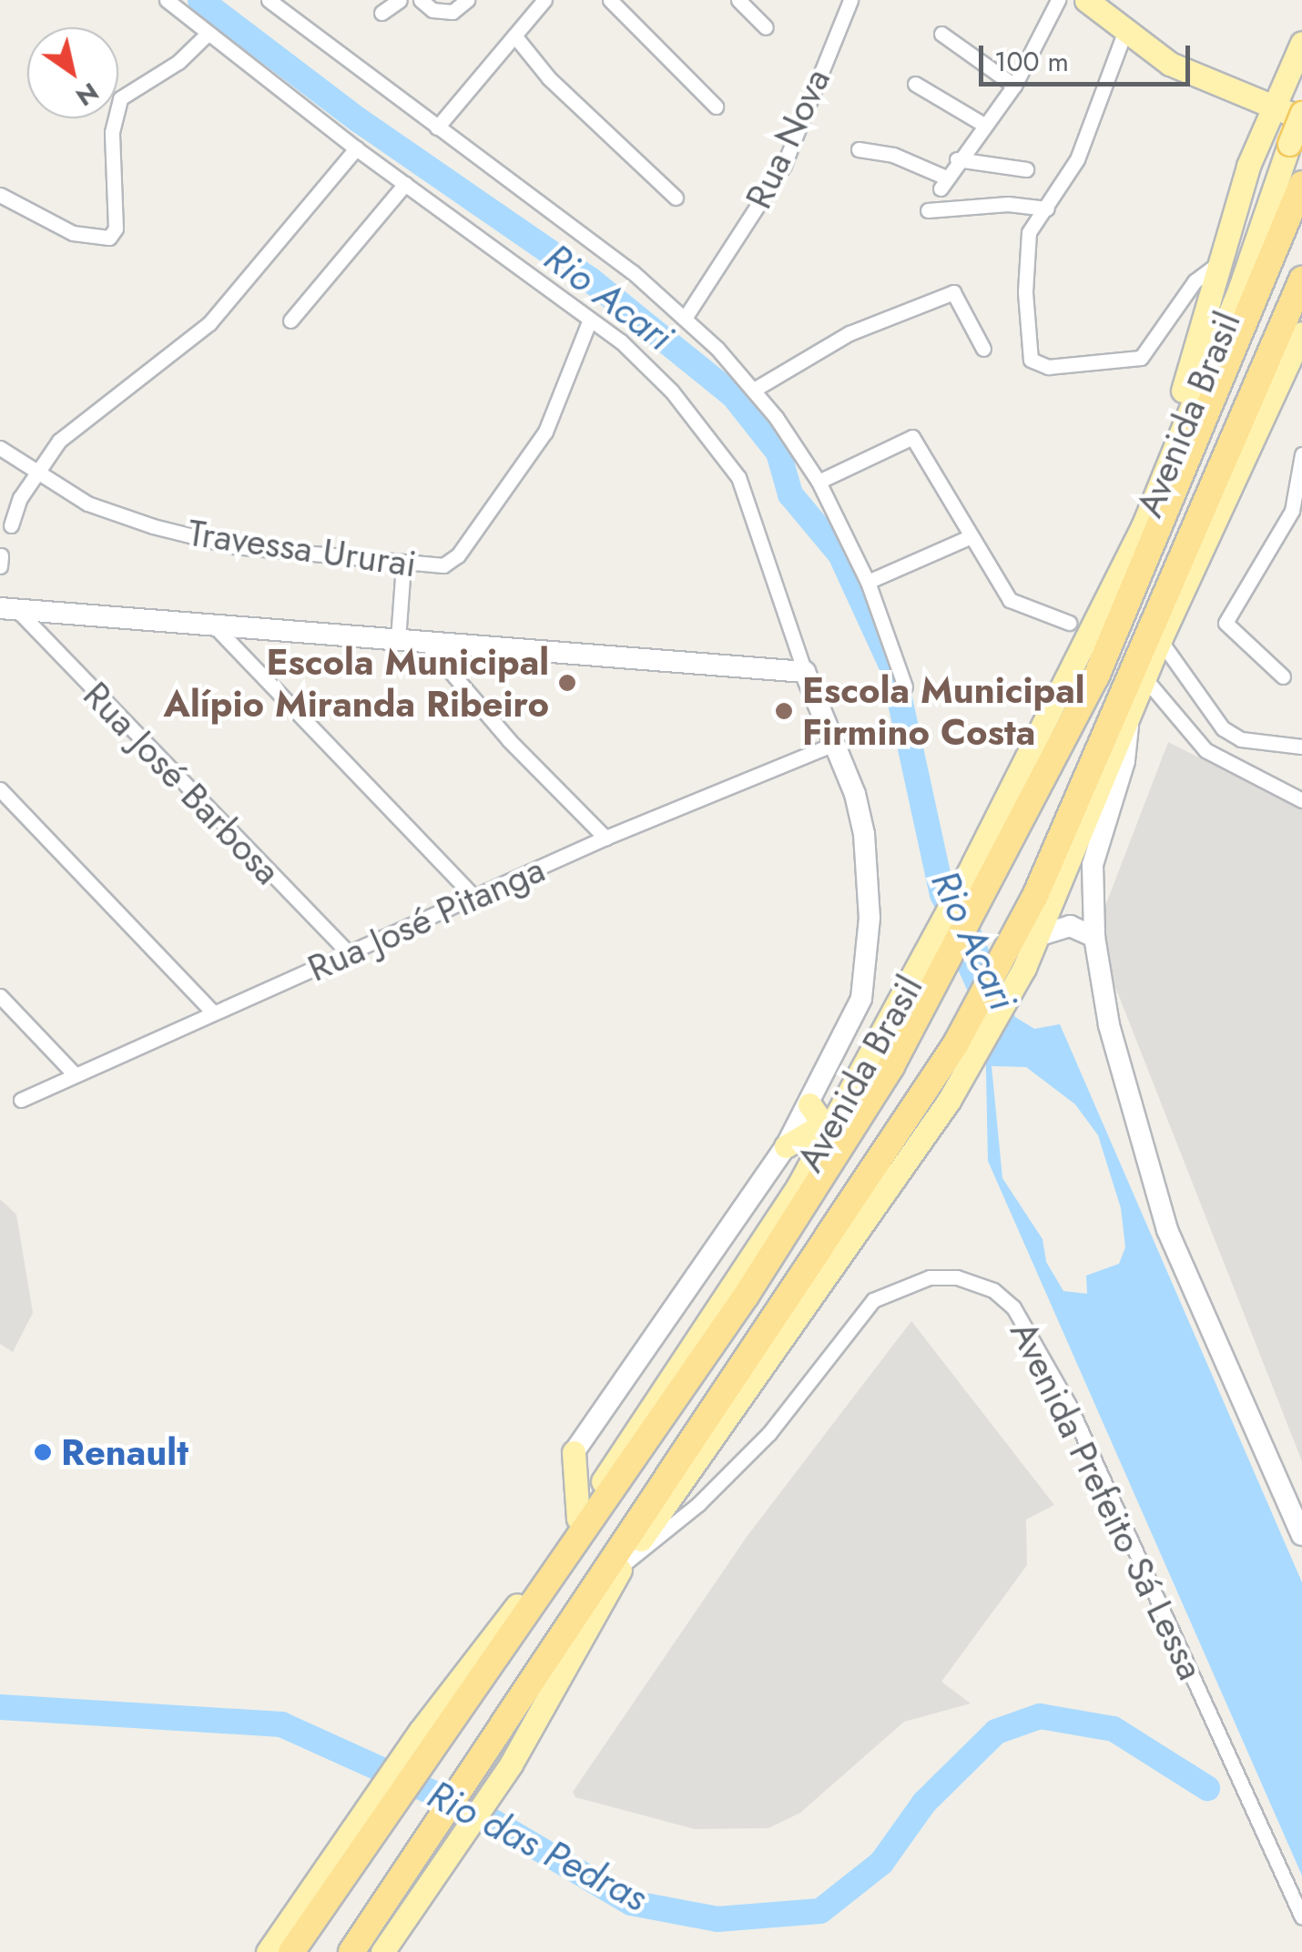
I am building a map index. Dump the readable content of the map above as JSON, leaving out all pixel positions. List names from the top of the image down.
{
  "streets": {
    "highway": ["Avenida Brasil"],
    "street": [
      "Rua Nova",
      "Travessa Ururai",
      "Rua José Barbosa",
      "Rua José Pitanga",
      "Avenida Prefeito Sá Lessa"
    ]
  },
  "crossings": [
    ["Avenida Brasil", "Avenida Prefeito Sá Lessa"],
    ["Rua José Barbosa", "Rua José Pitanga"]
  ],
  "water": ["Rio Acari", "Rio das Pedras"],
  "places": ["Escola Municipal Alípio Miranda Ribeiro", "Escola Municipal Firmino Costa", "Renault"],
  "scale_bar": "100 m",
  "north": "bottom right"
}
